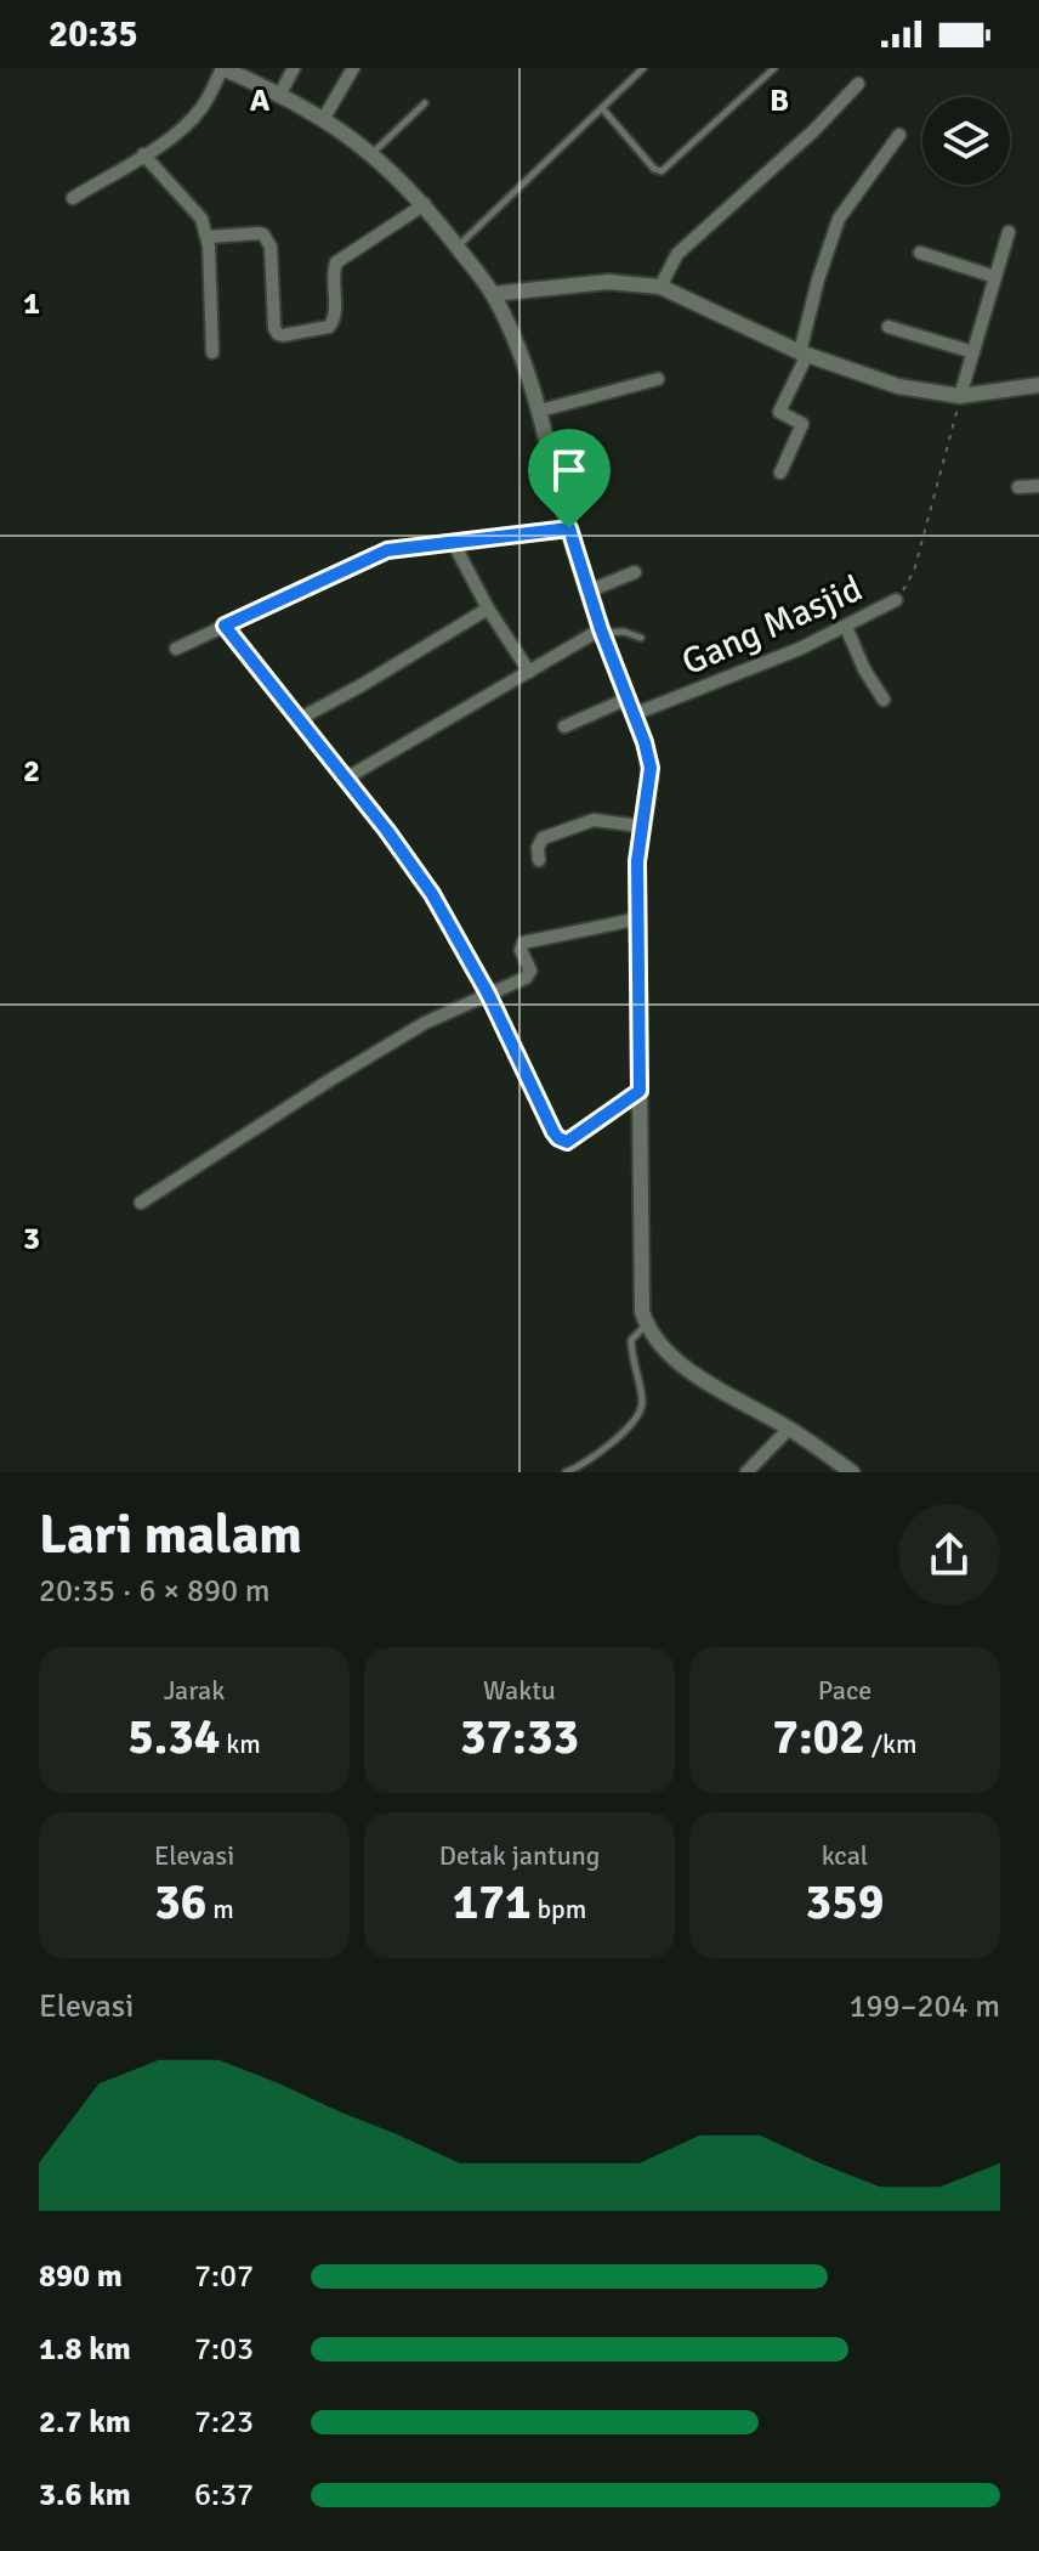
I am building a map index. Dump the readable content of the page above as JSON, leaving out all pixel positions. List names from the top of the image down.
{
  "streets": {
    "street": ["Gang Masjid"]
  },
  "page": {
    "status": "20:35",
    "heading": ["Lari malam", "20:35 · 6 × 890 m"],
    "stats": [
      ["Jarak", "5.34 km"],
      ["Waktu", "37:33"],
      ["Pace", "7:02 /km"],
      ["Elevasi", "36 m"],
      ["Detak jantung", "171 bpm"],
      ["kcal", "359"]
    ],
    "chart": ["Elevasi", "199–204 m"],
    "list": [
      {
        "name": "890 m",
        "note": "7:07"
      },
      {
        "name": "1.8 km",
        "note": "7:03"
      },
      {
        "name": "2.7 km",
        "note": "7:23"
      },
      {
        "name": "3.6 km",
        "note": "6:37"
      }
    ]
  },
  "grid": {
    "columns": ["A", "B"],
    "rows": ["1", "2", "3"]
  }
}
